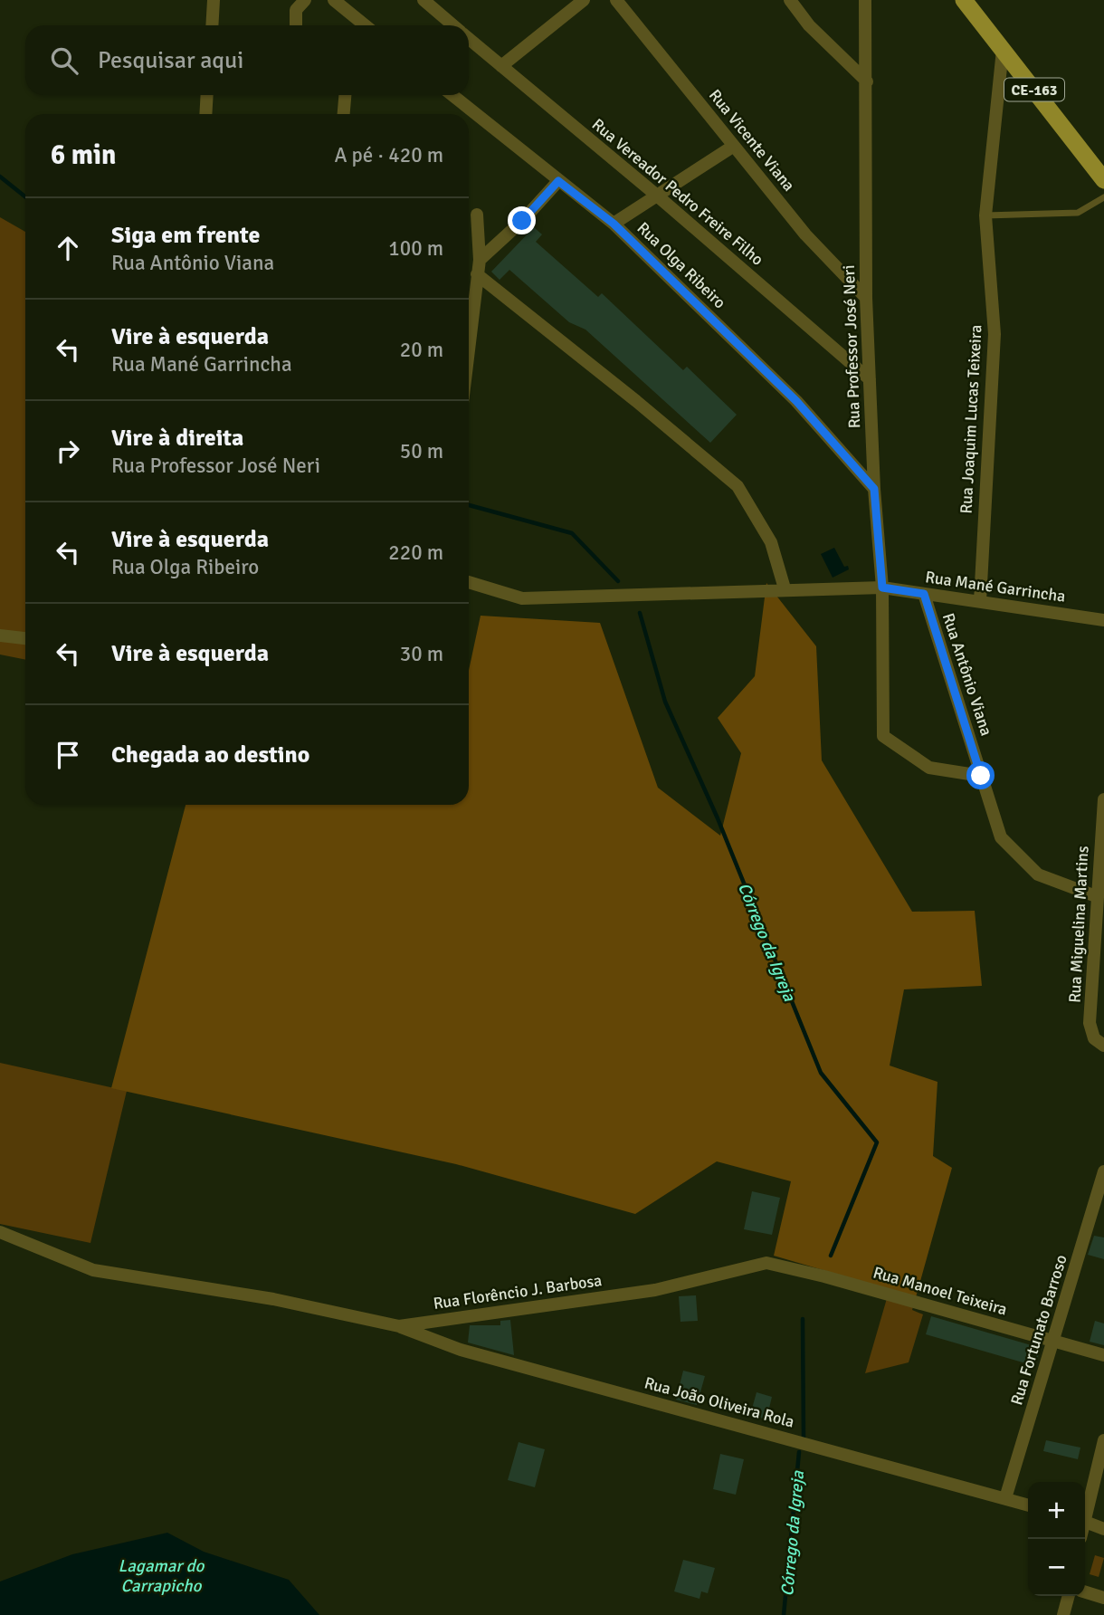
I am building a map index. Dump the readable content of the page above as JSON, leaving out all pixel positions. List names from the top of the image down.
{
  "streets": {
    "main road": ["CE-163"],
    "street": [
      "Rua Vicente Viana",
      "Rua Vereador Pedro Freire Filho",
      "Rua Olga Ribeiro",
      "Rua Professor José Neri",
      "Rua Joaquim Lucas Teixeira",
      "Rua Mané Garrincha",
      "Rua Antônio Viana",
      "Rua Miguelina Martins",
      "Rua Manoel Teixeira",
      "Rua Florêncio J. Barbosa",
      "Rua Fortunato Barroso",
      "Rua João Oliveira Rola"
    ]
  },
  "crossings": [
    ["CE-163", "Rua Joaquim Lucas Teixeira"],
    ["Rua Vicente Viana", "Rua Professor José Neri"],
    ["Rua Vereador Pedro Freire Filho", "Rua Professor José Neri"],
    ["Rua Olga Ribeiro", "Rua Professor José Neri"],
    ["Rua Professor José Neri", "Rua Mané Garrincha"],
    ["Rua Professor José Neri", "Rua Antônio Viana"],
    ["Rua Joaquim Lucas Teixeira", "Rua Mané Garrincha"],
    ["Rua Mané Garrincha", "Rua Antônio Viana"],
    ["Rua Antônio Viana", "Rua Miguelina Martins"],
    ["Rua Manoel Teixeira", "Rua Florêncio J. Barbosa"],
    ["Rua Manoel Teixeira", "Rua Fortunato Barroso"],
    ["Rua Florêncio J. Barbosa", "Rua João Oliveira Rola"],
    ["Rua Fortunato Barroso", "Rua João Oliveira Rola"]
  ],
  "water": ["Córrego da Igreja", "Lagamar do Carrapicho"],
  "page": {
    "search": "Pesquisar aqui",
    "heading": ["6 min", "A pé · 420 m"],
    "list": [
      ["Siga em frente", "Rua Antônio Viana", "100 m"],
      ["Vire à esquerda", "Rua Mané Garrincha", "20 m"],
      ["Vire à direita", "Rua Professor José Neri", "50 m"],
      ["Vire à esquerda", "Rua Olga Ribeiro", "220 m"],
      ["Vire à esquerda", "30 m"],
      "Chegada ao destino"
    ],
    "map_buttons": ["+", "−"]
  }
}
